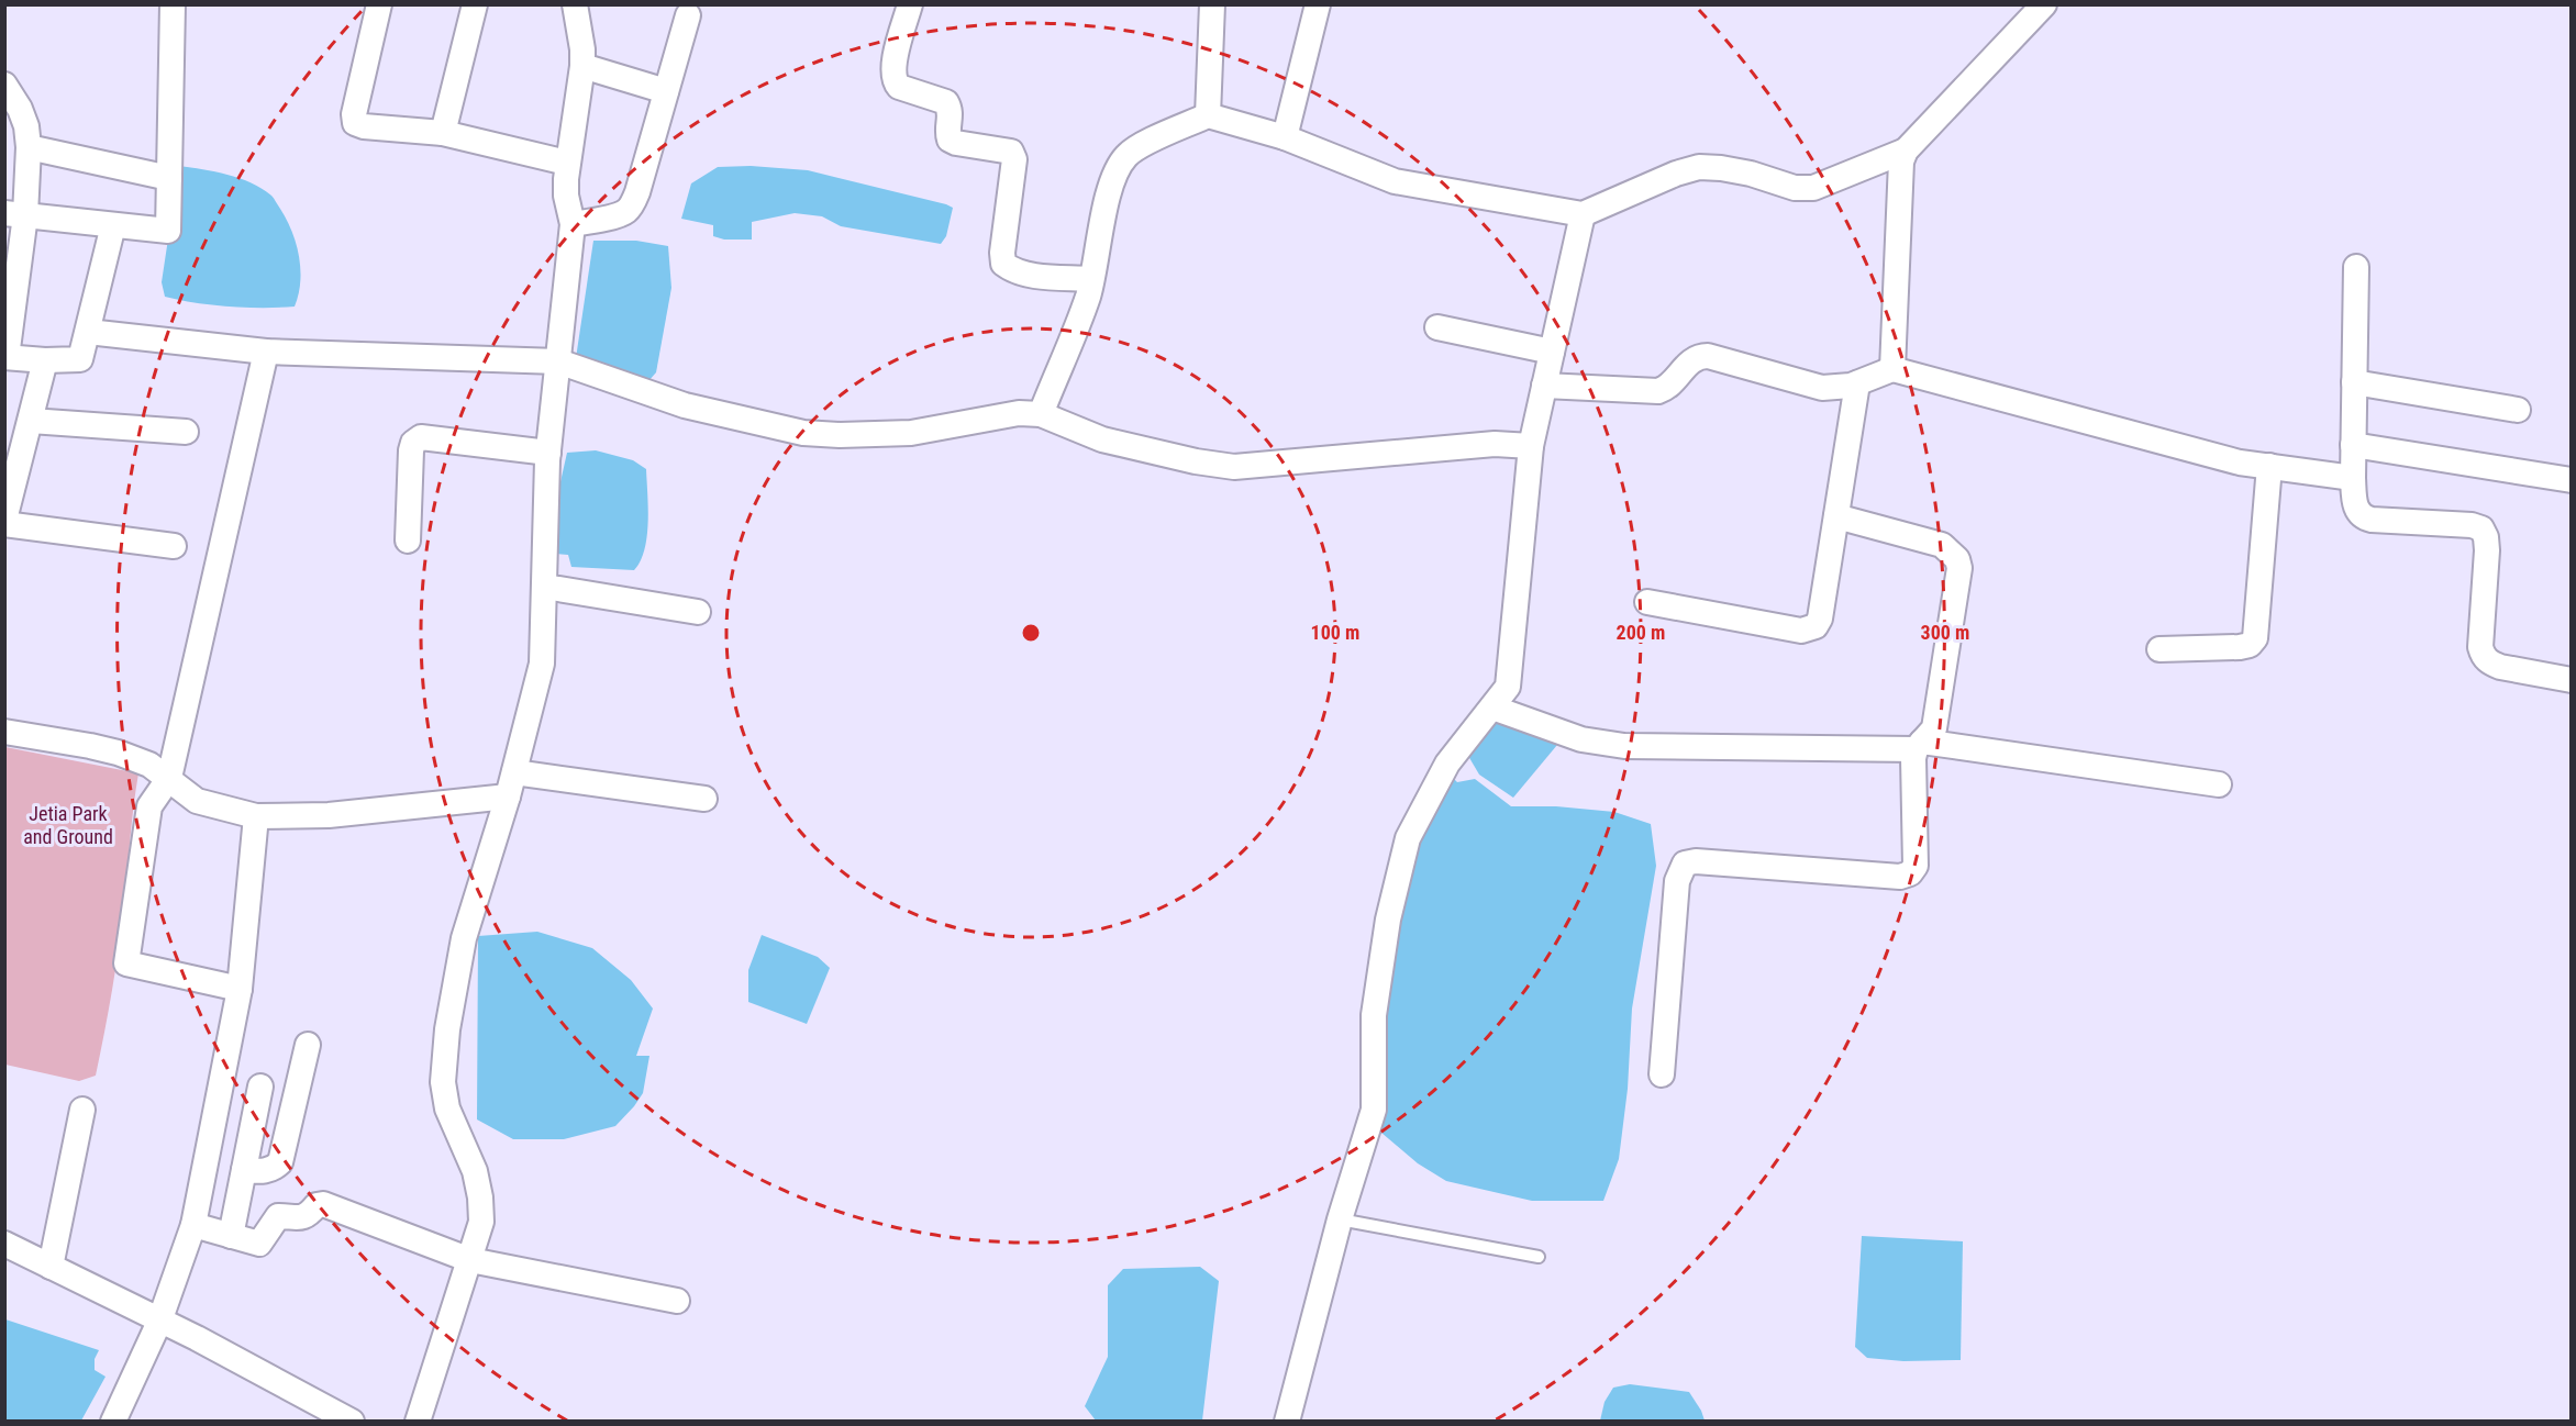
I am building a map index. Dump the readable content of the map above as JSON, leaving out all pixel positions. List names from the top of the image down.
{
  "parks": ["Jetia Park and Ground"],
  "rings": ["100 m", "200 m", "300 m"]
}
